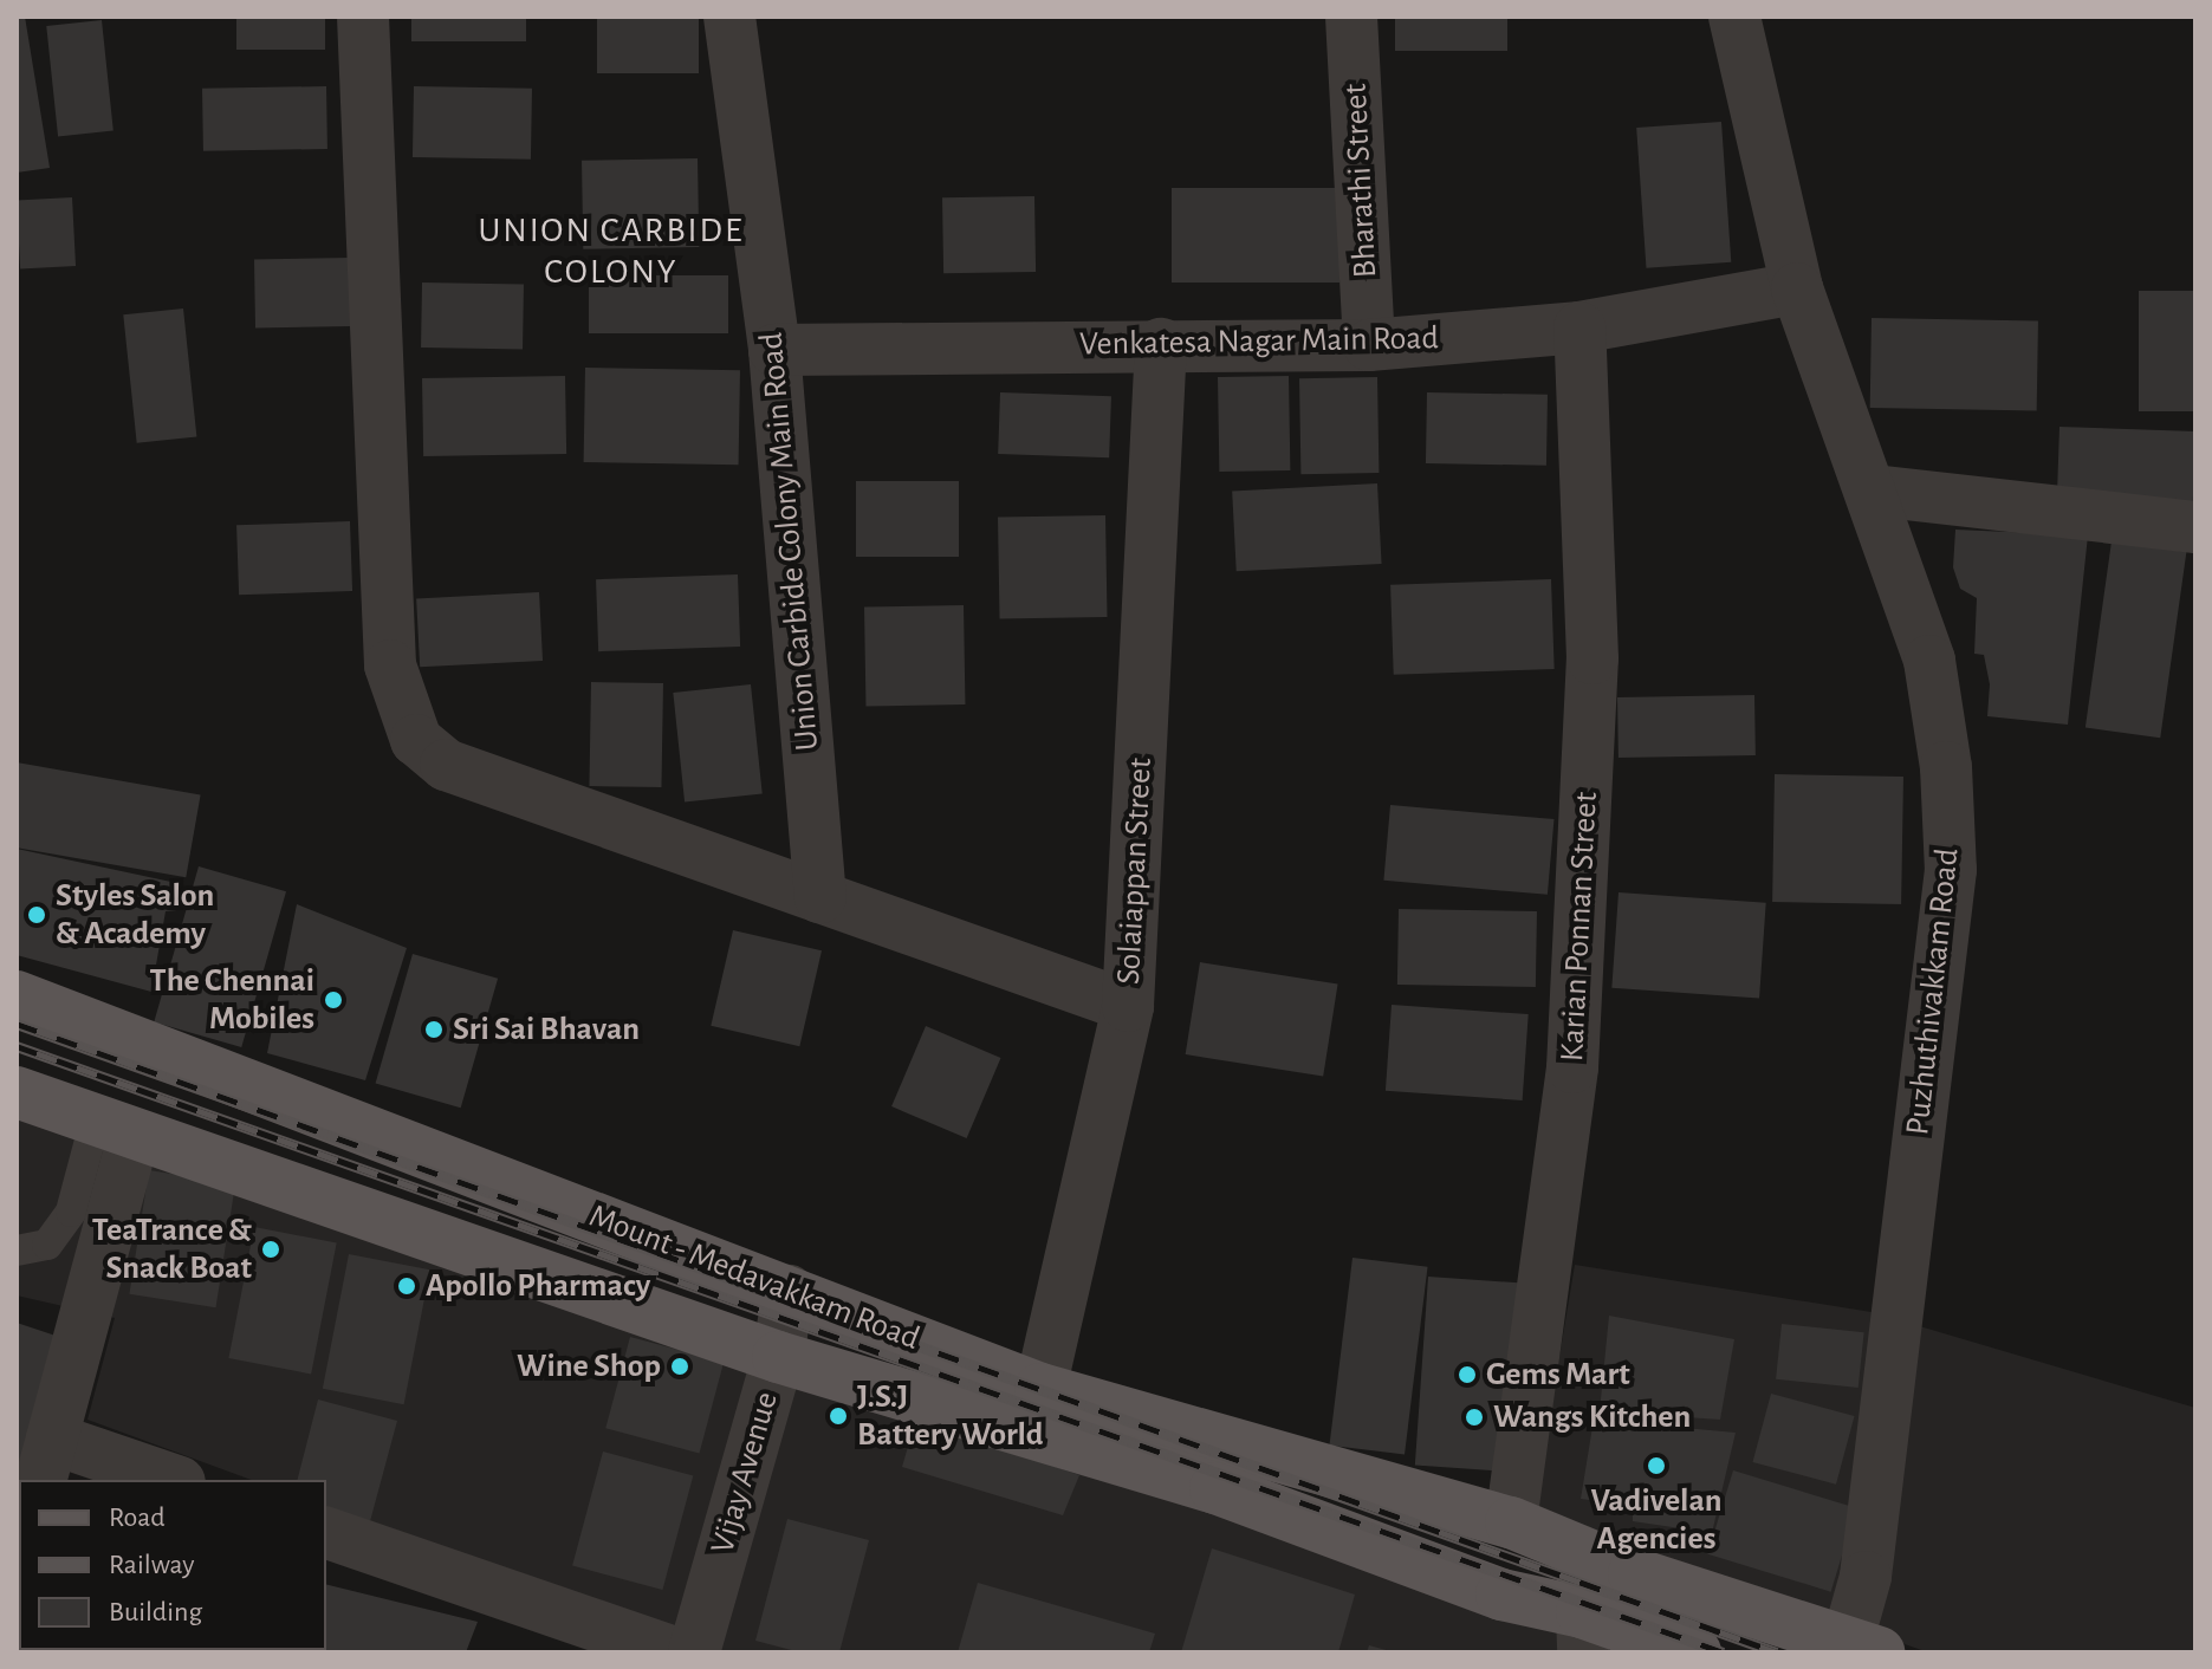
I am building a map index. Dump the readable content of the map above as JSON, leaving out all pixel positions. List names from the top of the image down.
{
  "streets": {
    "main road": ["Mount - Medavakkam Road"],
    "street": [
      "Bharathi Street",
      "Venkatesa Nagar Main Road",
      "Union Carbide Colony Main Road",
      "Solaiappan Street",
      "Karian Ponnan Street",
      "Puzhuthivakkam Road",
      "Vijay Avenue"
    ]
  },
  "crossings": [
    ["Bharathi Street", "Venkatesa Nagar Main Road"],
    ["Venkatesa Nagar Main Road", "Union Carbide Colony Main Road"],
    ["Venkatesa Nagar Main Road", "Solaiappan Street"],
    ["Venkatesa Nagar Main Road", "Karian Ponnan Street"],
    ["Venkatesa Nagar Main Road", "Puzhuthivakkam Road"],
    ["Solaiappan Street", "Mount - Medavakkam Road"],
    ["Karian Ponnan Street", "Mount - Medavakkam Road"],
    ["Puzhuthivakkam Road", "Mount - Medavakkam Road"],
    ["Mount - Medavakkam Road", "Vijay Avenue"]
  ],
  "districts": ["UNION CARBIDE COLONY"],
  "places": [
    "Styles Salon & Academy",
    "The Chennai Mobiles",
    "Sri Sai Bhavan",
    "TeaTrance & Snack Boat",
    "Apollo Pharmacy",
    "Wine Shop",
    "Gems Mart",
    "J.S.J Battery World",
    "Wangs Kitchen",
    "Vadivelan Agencies"
  ],
  "legend": ["Road", "Railway", "Building"]
}
